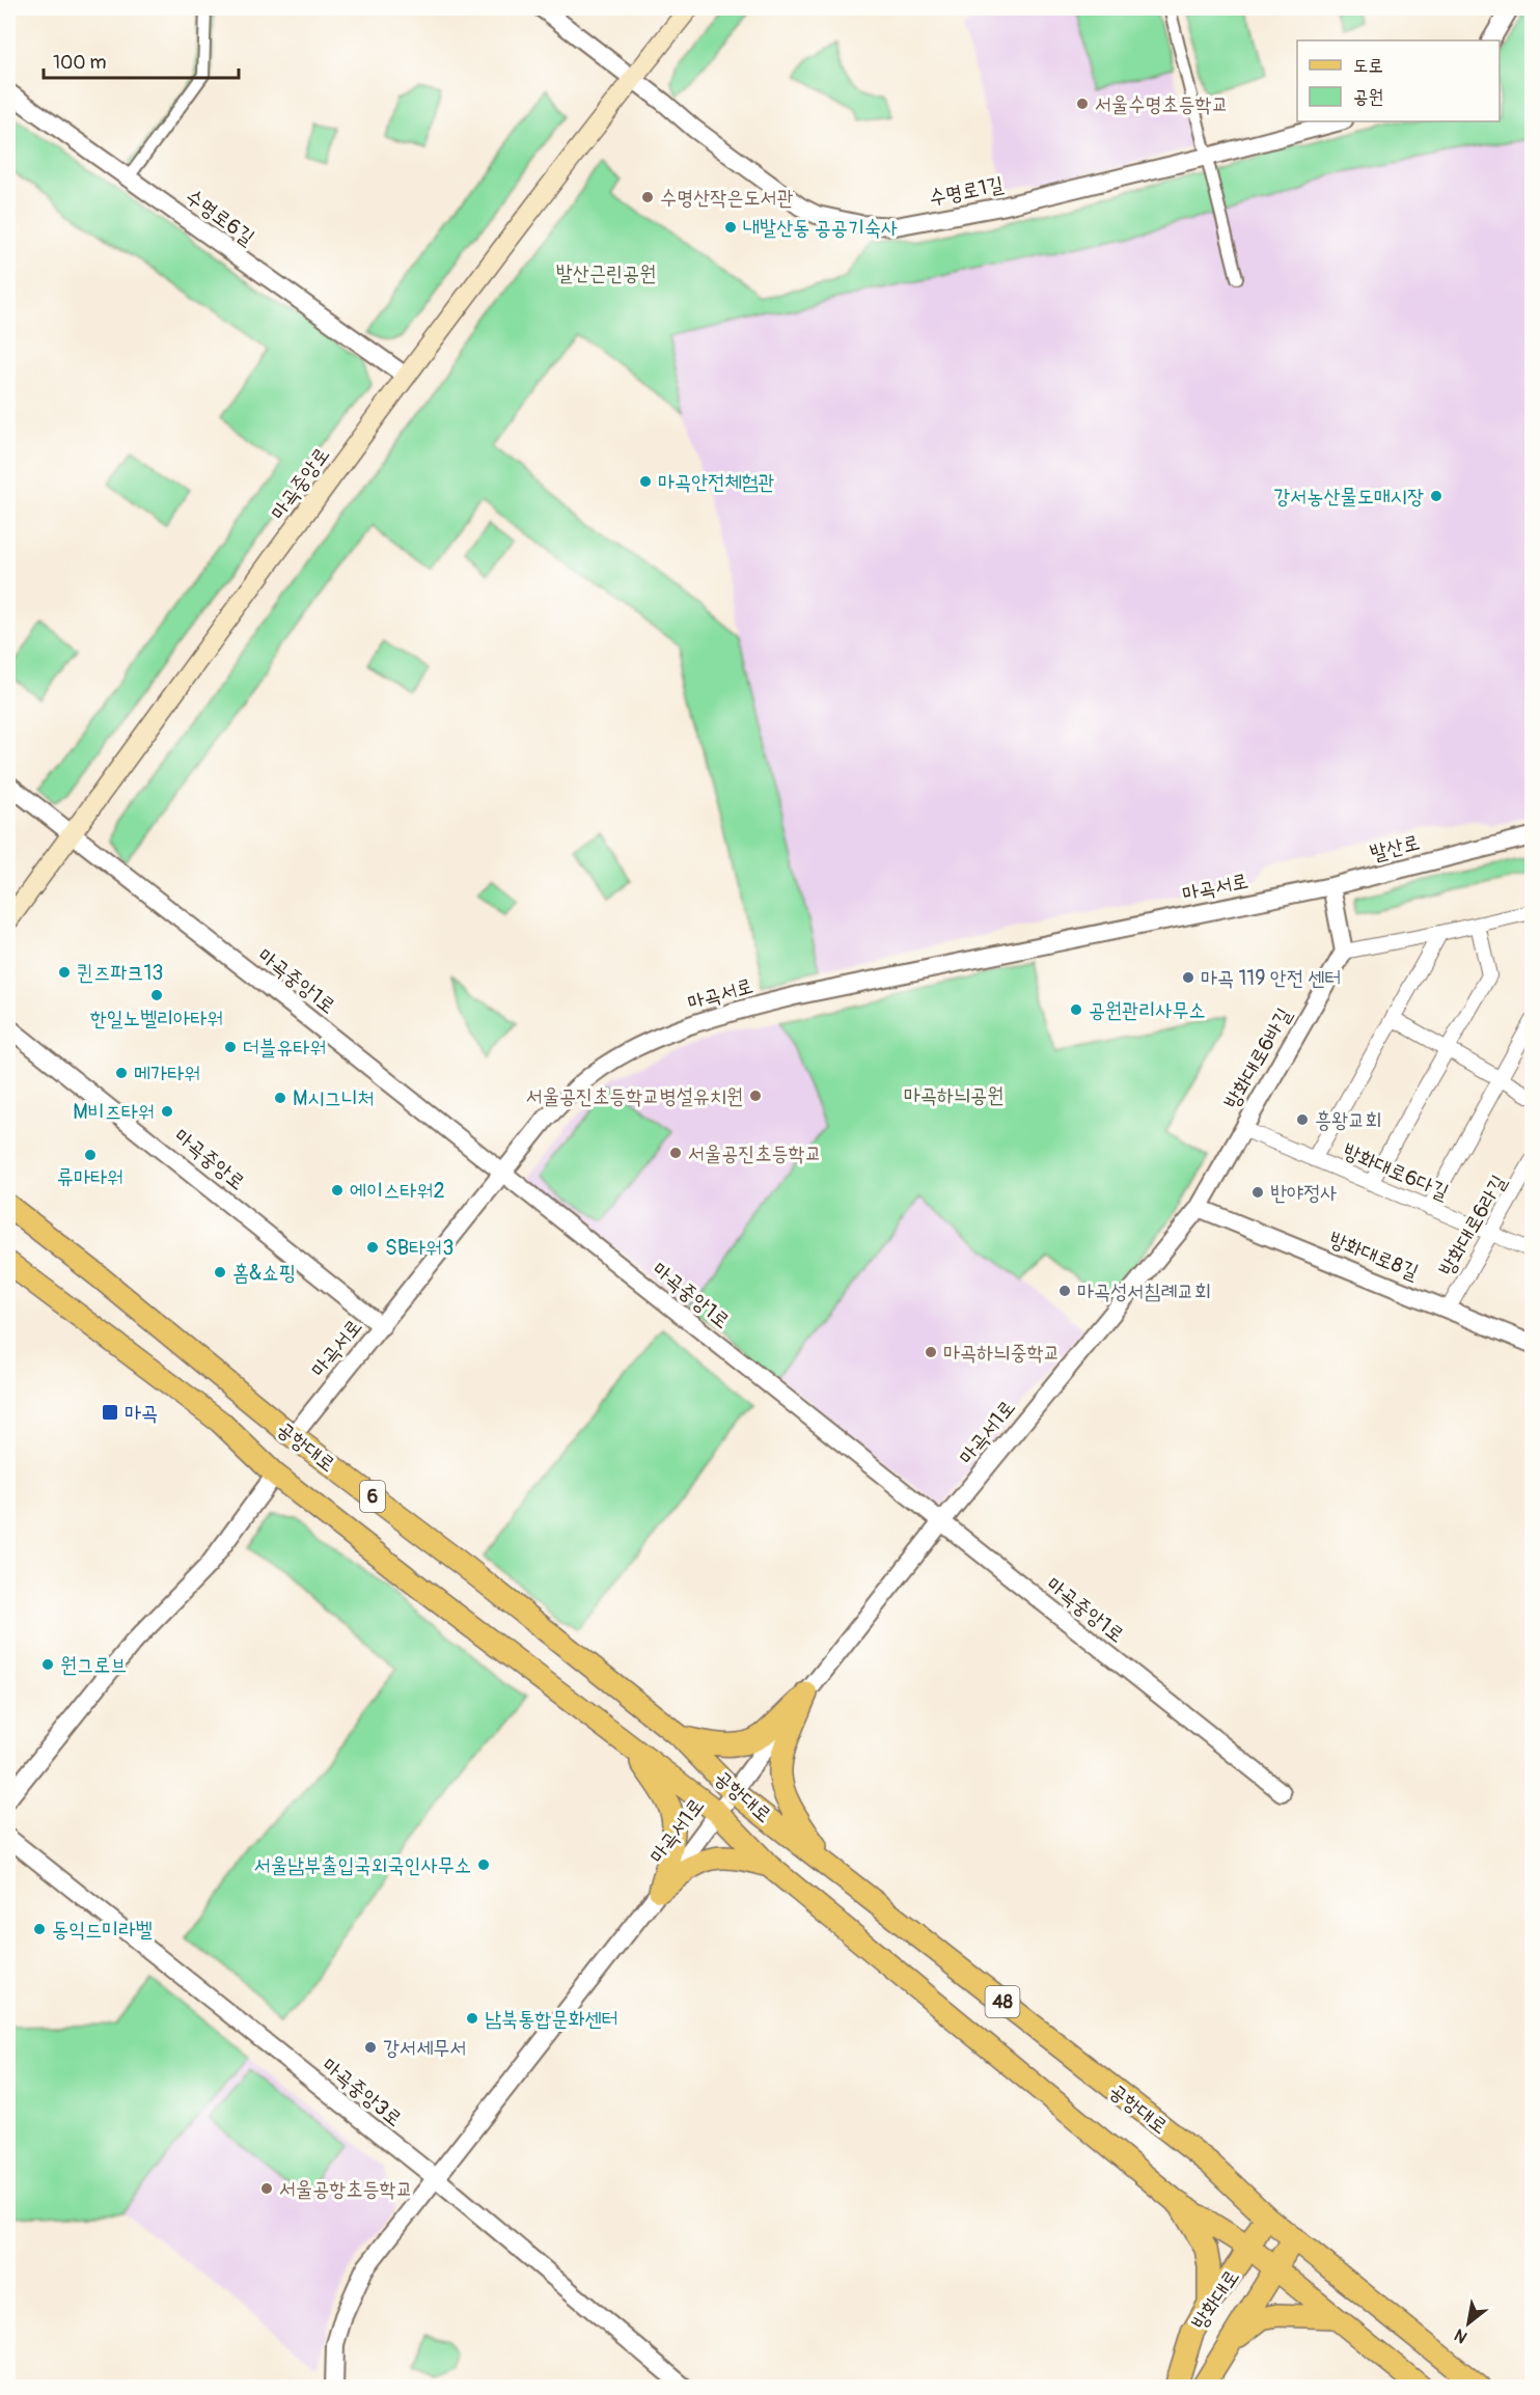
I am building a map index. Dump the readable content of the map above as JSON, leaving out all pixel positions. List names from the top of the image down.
{
  "streets": {
    "main road": [
      "마곡중앙로",
      "공항대로",
      "6",
      "48",
      "방화대로"
    ],
    "street": [
      "수명로1길",
      "수명로6길",
      "발산로",
      "마곡서로",
      "마곡중앙1로",
      "방화대로6바길",
      "방화대로6다길",
      "방화대로6라길",
      "방화대로8길",
      "마곡서1로",
      "마곡중앙3로"
    ]
  },
  "crossings": [
    ["수명로1길", "마곡중앙로"],
    ["수명로6길", "마곡중앙로"],
    ["마곡중앙로", "마곡서로"],
    ["마곡중앙로", "마곡중앙1로"],
    ["발산로", "마곡서로"],
    ["마곡서로", "마곡중앙1로"],
    ["마곡서로", "공항대로"],
    ["마곡중앙1로", "마곡서1로"],
    ["방화대로6바길", "방화대로6다길"],
    ["방화대로6바길", "방화대로8길"],
    ["방화대로6바길", "마곡서1로"],
    ["방화대로6다길", "방화대로6라길"],
    ["방화대로6라길", "방화대로8길"],
    ["방화대로8길", "마곡서1로"],
    ["마곡서1로", "공항대로"],
    ["마곡서1로", "6"],
    ["마곡서1로", "마곡중앙3로"],
    ["공항대로", "6"],
    ["공항대로", "방화대로"]
  ],
  "parks": ["발산근린공원", "마곡하늬공원"],
  "places": {
    "other": [
      "서울수명초등학교",
      "수명산작은도서관",
      "내발산동 공공기숙사",
      "마곡안전체험관",
      "강서농산물도매시장",
      "퀸즈파크13",
      "마곡 119 안전 센터",
      "한일노벨리아타워",
      "공원관리사무소",
      "더블유타워",
      "메가타워",
      "서울공진초등학교병설유치원",
      "M시그니처",
      "M비즈타워",
      "흥왕교회",
      "서울공진초등학교",
      "류마타워",
      "에이스타워2",
      "반야정사",
      "SB타워3",
      "홈&쇼핑",
      "마곡성서침례교회",
      "마곡하늬중학교",
      "원그로브",
      "서울남부출입국외국인사무소",
      "동익드미라벨",
      "남북통합문화센터",
      "강서세무서",
      "서울공항초등학교"
    ],
    "transit": ["마곡"]
  },
  "legend": ["도로", "공원"],
  "scale_bar": "100 m",
  "north": "bottom left"
}
